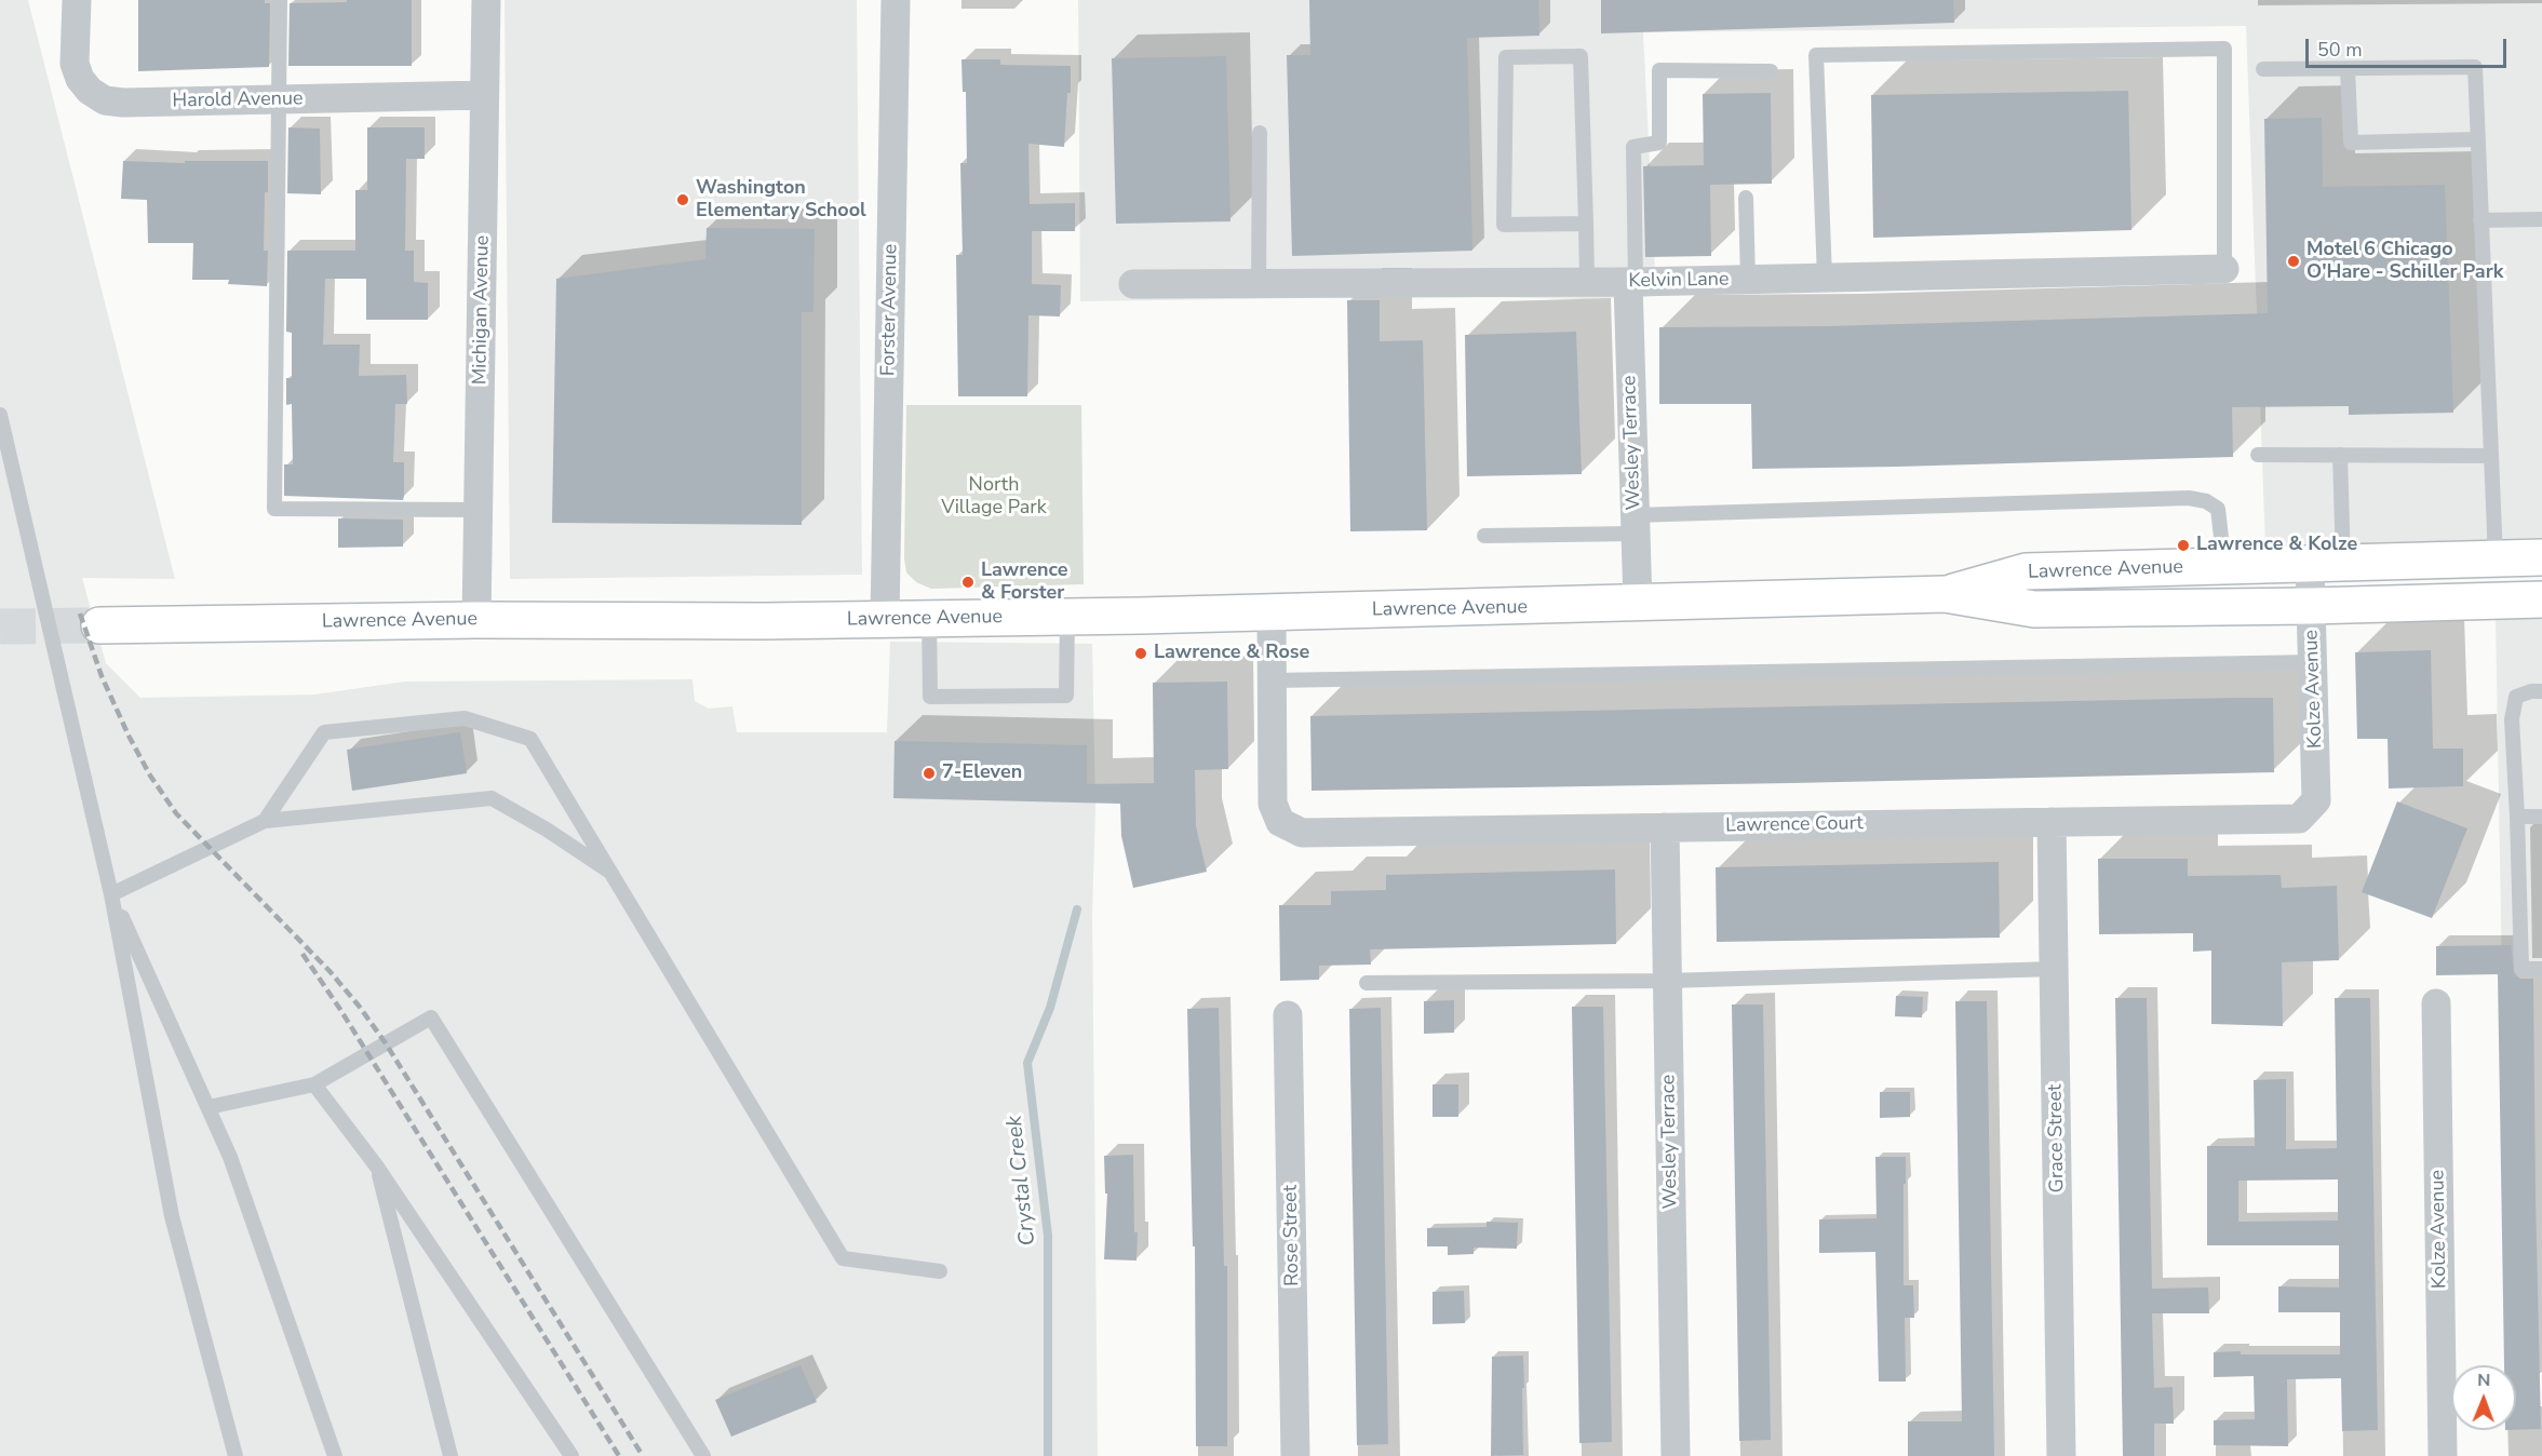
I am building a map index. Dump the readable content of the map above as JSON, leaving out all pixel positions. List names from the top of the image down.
{
  "streets": {
    "main road": ["Lawrence Avenue"],
    "street": [
      "Harold Avenue",
      "Kelvin Lane",
      "Michigan Avenue",
      "Forster Avenue",
      "Wesley Terrace",
      "Kolze Avenue",
      "Lawrence Court",
      "Grace Street",
      "Rose Street"
    ]
  },
  "crossings": [
    ["Harold Avenue", "Michigan Avenue"],
    ["Kelvin Lane", "Wesley Terrace"],
    ["Michigan Avenue", "Lawrence Avenue"],
    ["Forster Avenue", "Lawrence Avenue"],
    ["Wesley Terrace", "Lawrence Avenue"],
    ["Wesley Terrace", "Lawrence Court"],
    ["Lawrence Avenue", "Kolze Avenue"],
    ["Kolze Avenue", "Lawrence Court"],
    ["Lawrence Court", "Grace Street"]
  ],
  "water": ["Crystal Creek"],
  "parks": ["North Village Park"],
  "places": [
    "Washington Elementary School",
    "Motel 6 Chicago O'Hare - Schiller Park",
    "Lawrence & Kolze",
    "Lawrence & Forster",
    "Lawrence & Rose",
    "7-Eleven"
  ],
  "scale_bar": "50 m",
  "north": "top"
}
